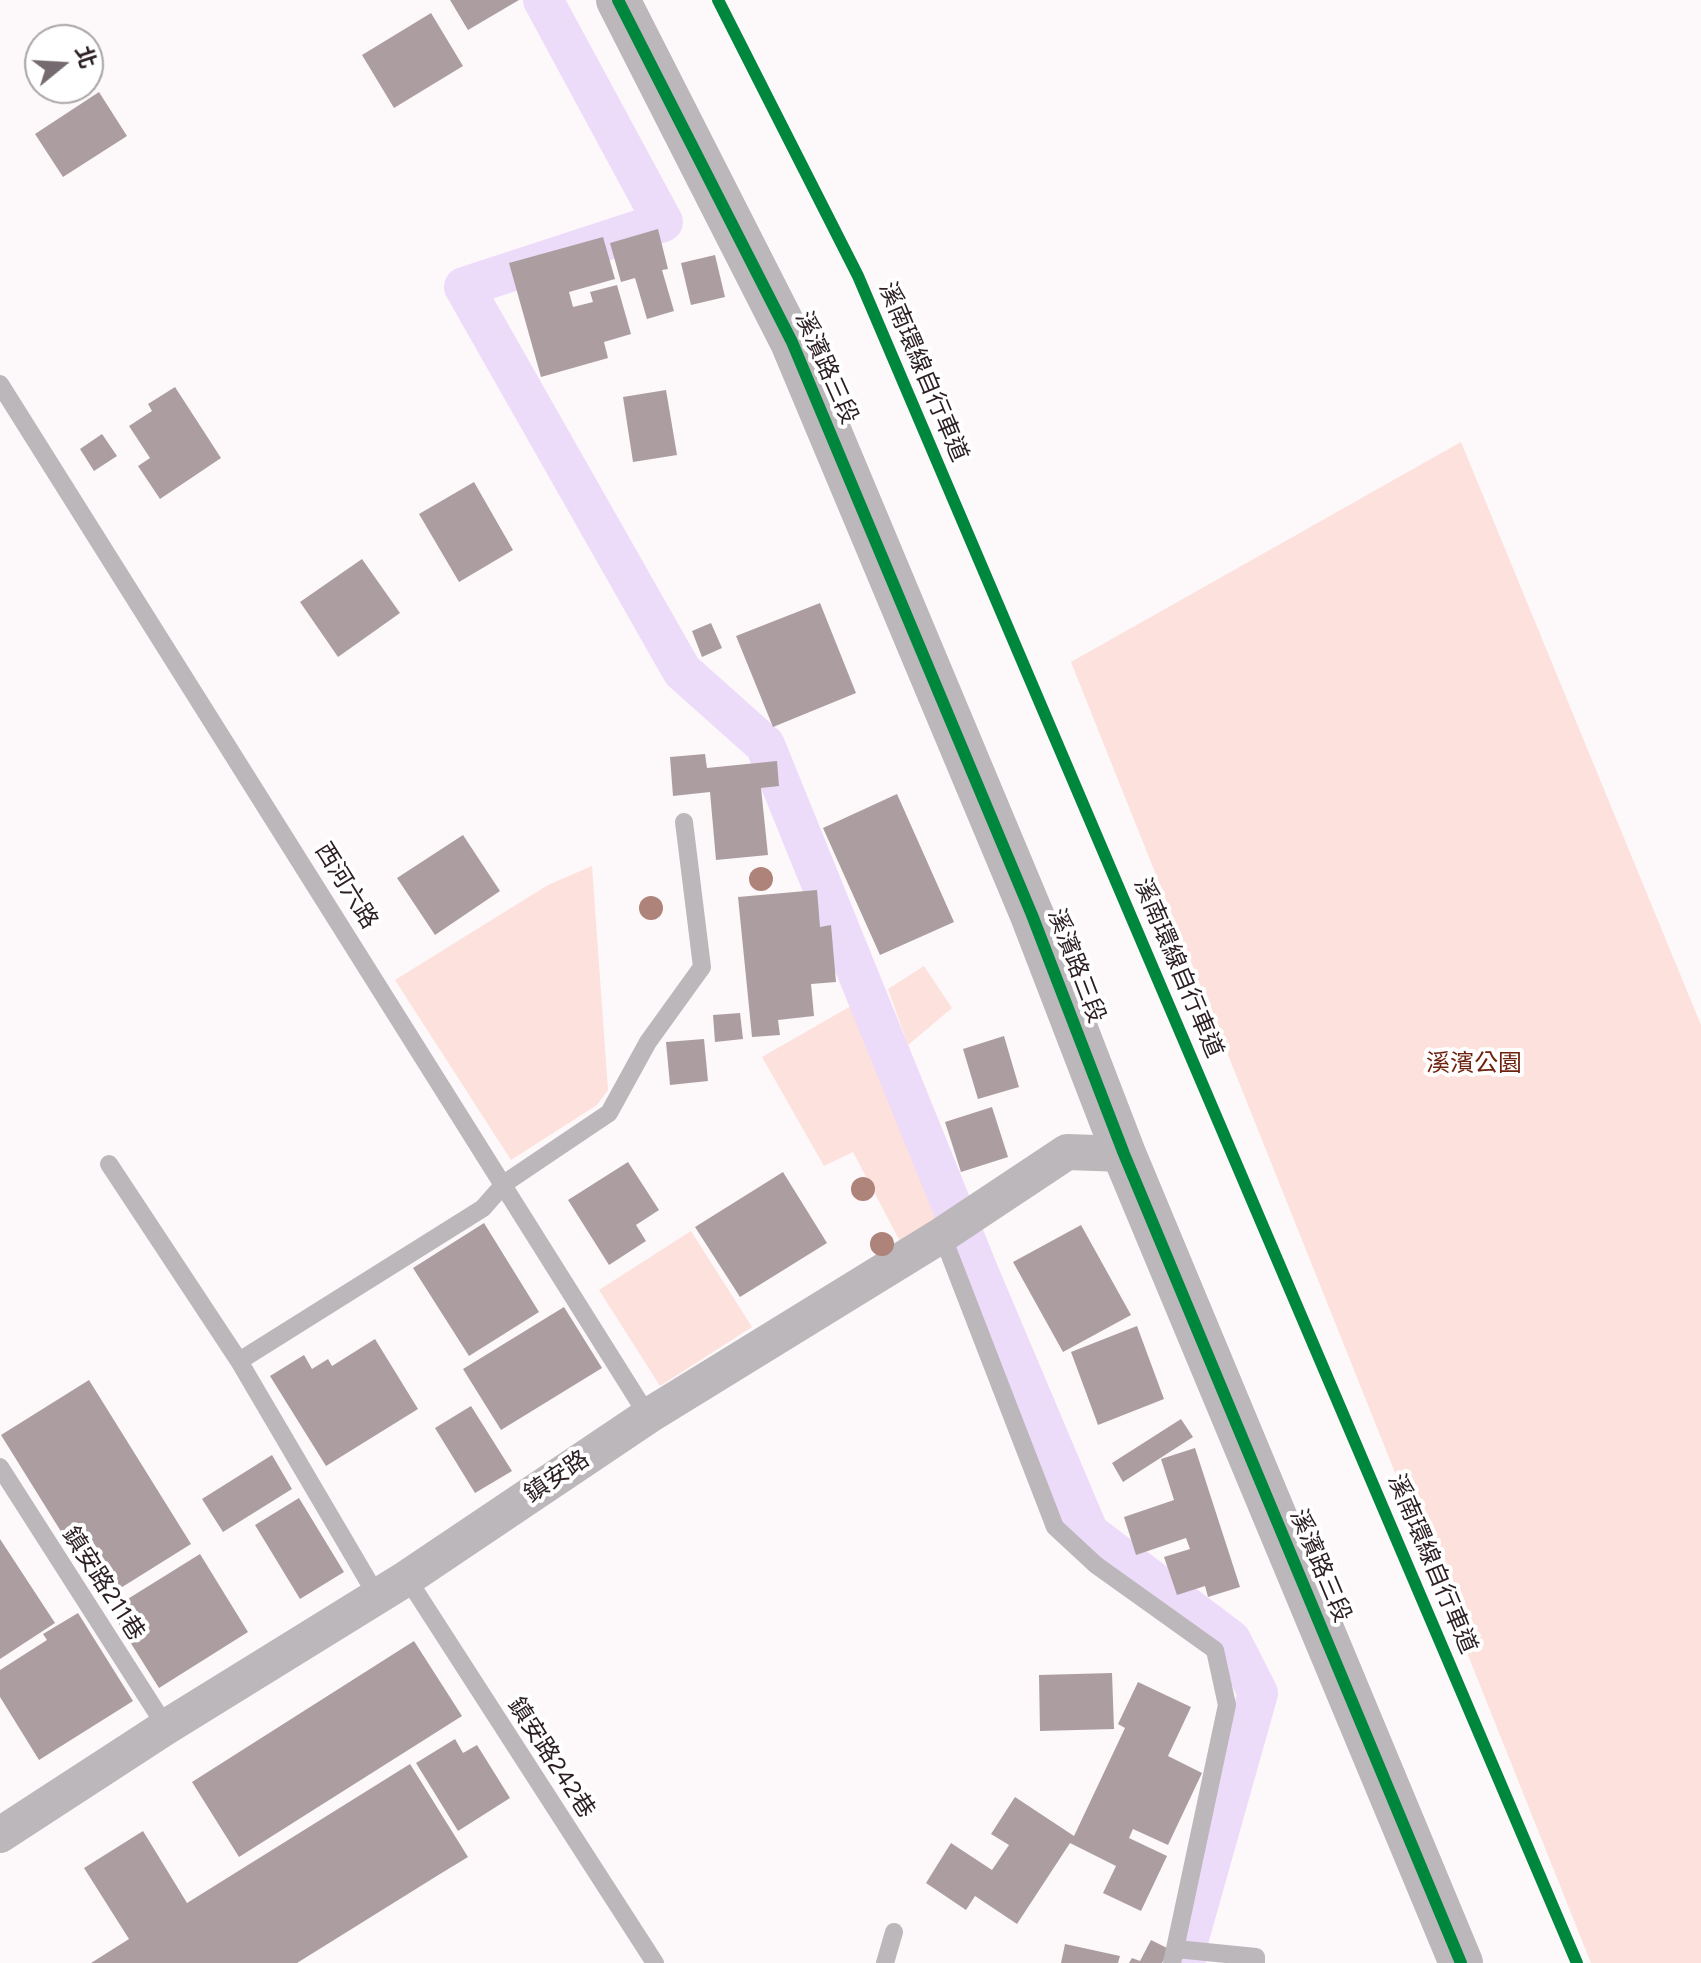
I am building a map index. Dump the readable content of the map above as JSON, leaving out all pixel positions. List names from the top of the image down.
{
  "streets": {
    "street": ["溪濱路三段", "鎮安路"],
    "lane": ["西河六路", "鎮安路211巷", "鎮安路242巷"],
    "cycle path": ["溪南環線自行車道"]
  },
  "crossings": [
    ["溪濱路三段", "鎮安路"],
    ["西河六路", "鎮安路"],
    ["鎮安路", "鎮安路211巷"],
    ["鎮安路", "鎮安路242巷"]
  ],
  "parks": ["溪濱公園"],
  "north": "right"
}
